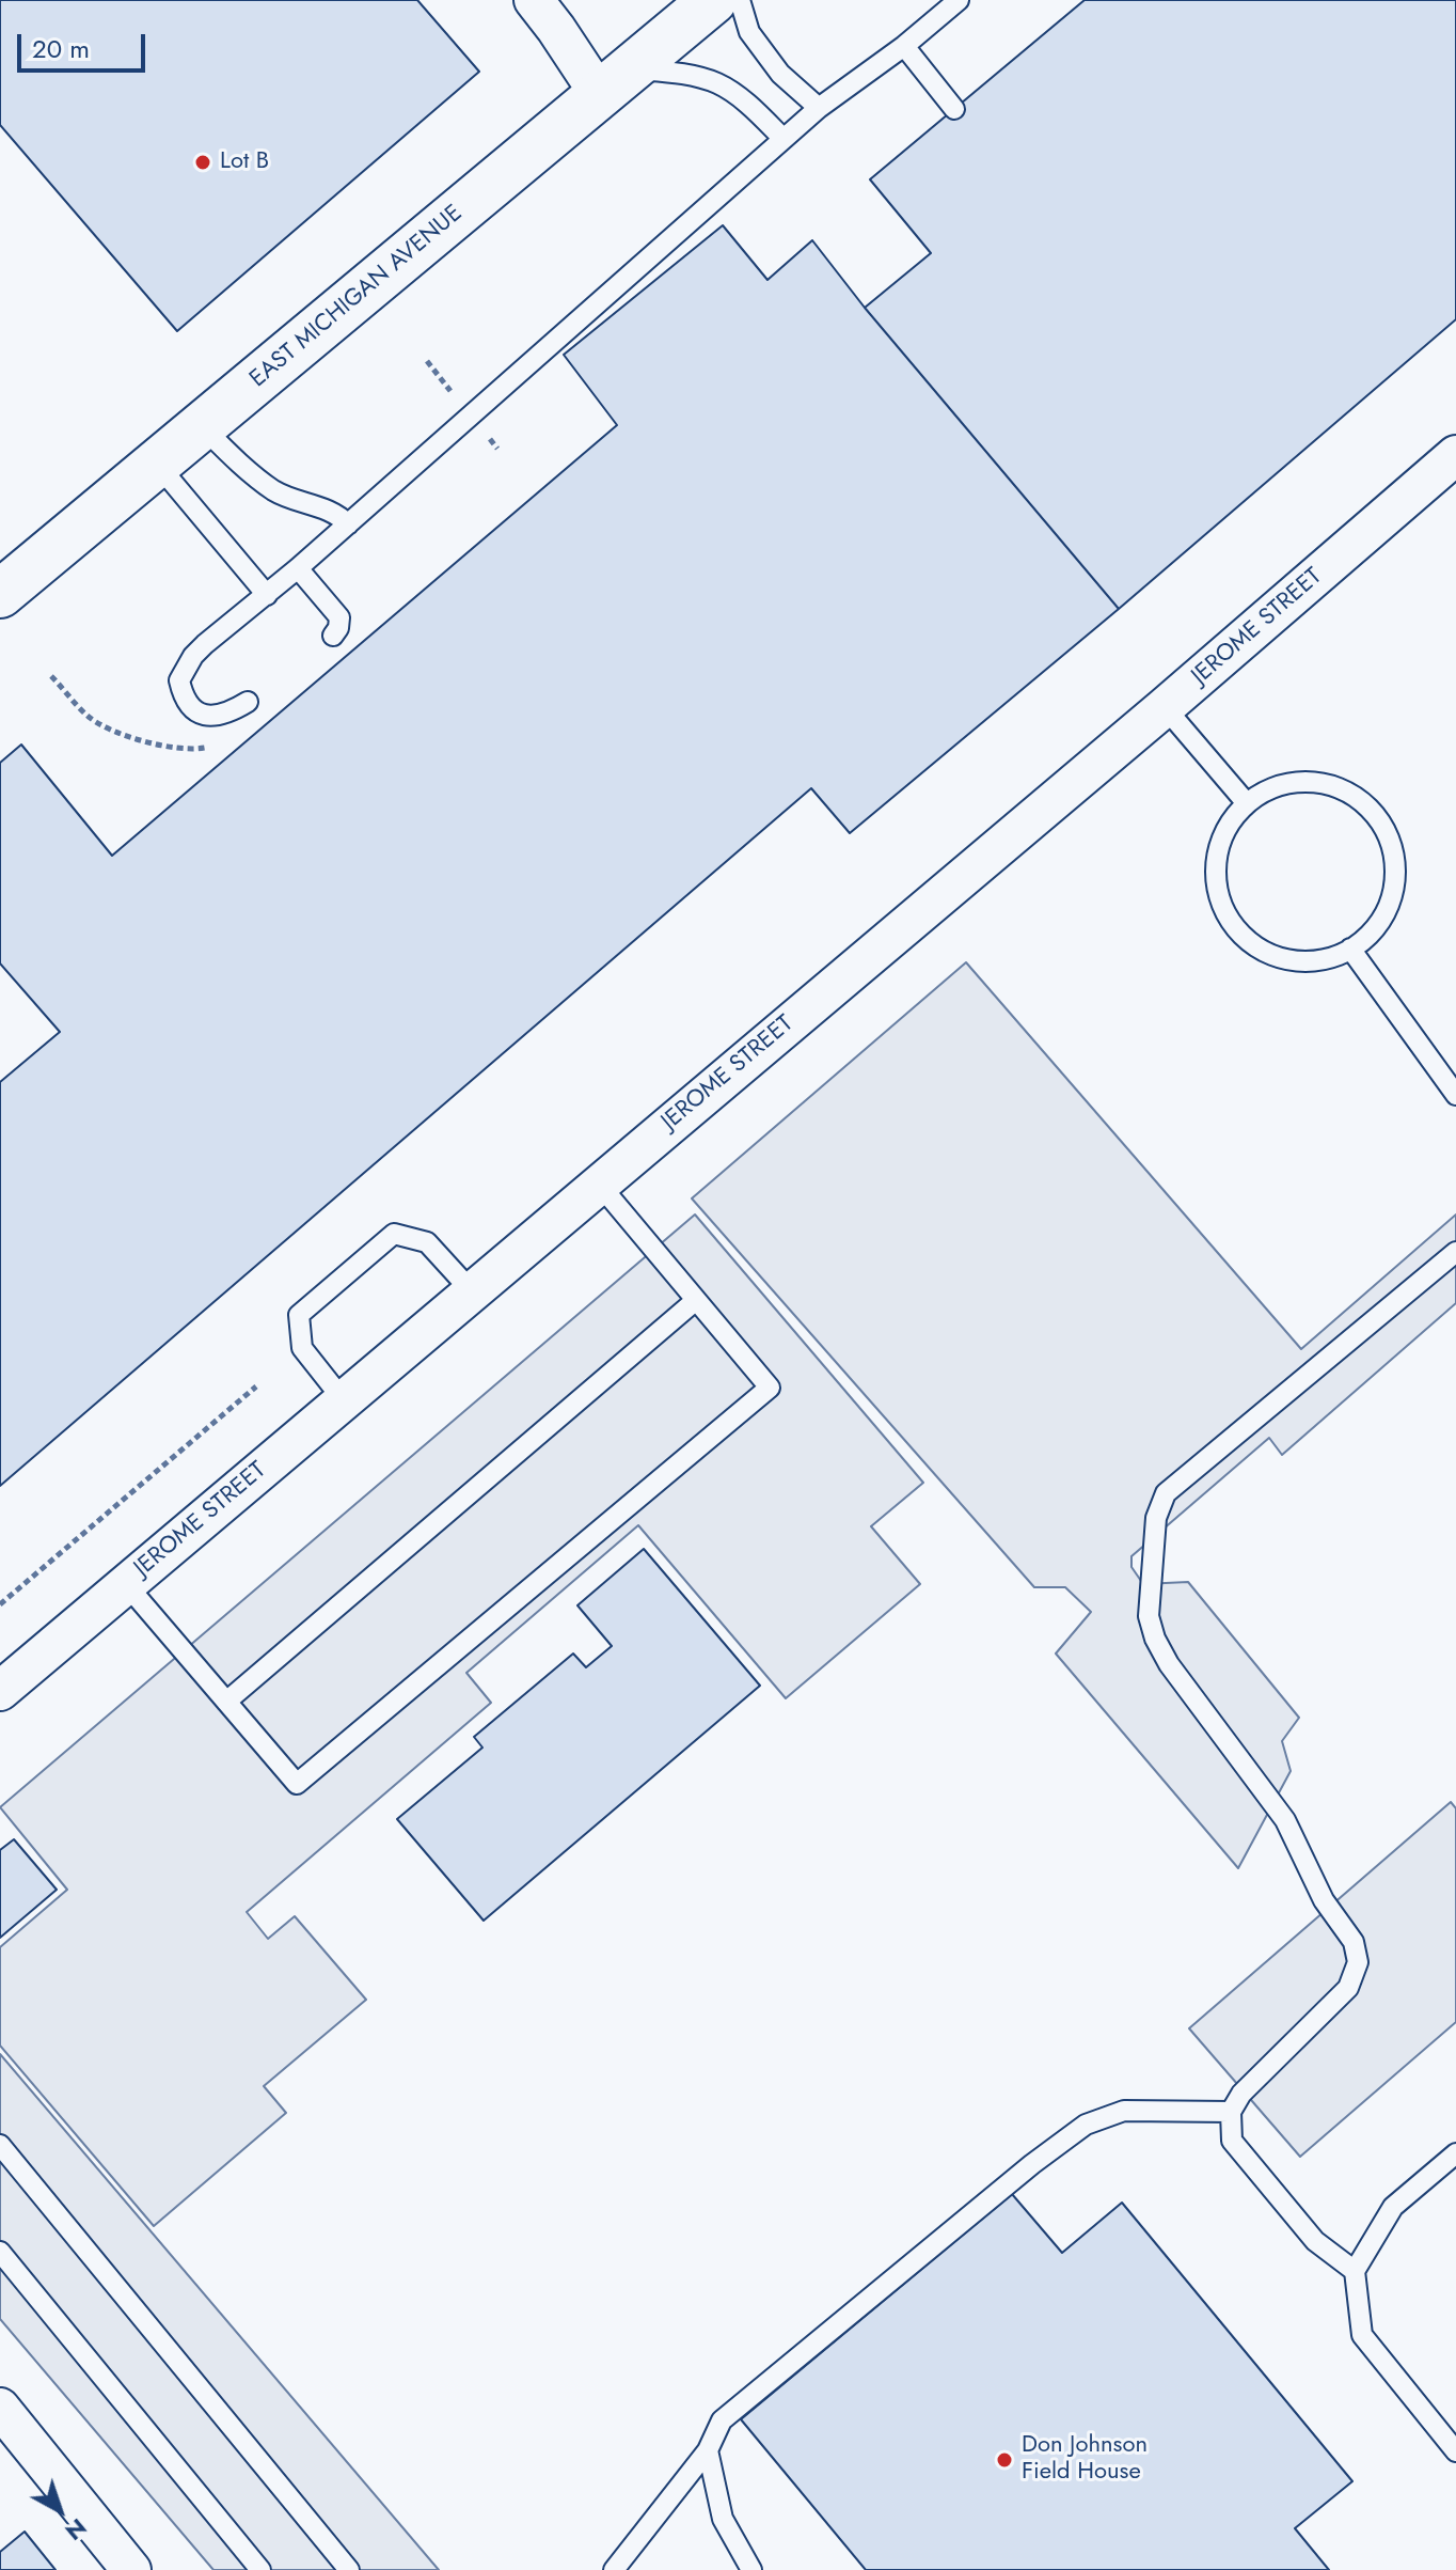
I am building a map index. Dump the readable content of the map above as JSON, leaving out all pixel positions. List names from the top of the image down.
{
  "streets": {
    "main road": ["EAST MICHIGAN AVENUE"],
    "street": ["JEROME STREET"]
  },
  "places": ["Lot B", "Don Johnson Field House"],
  "scale_bar": "20 m",
  "north": "bottom right"
}
